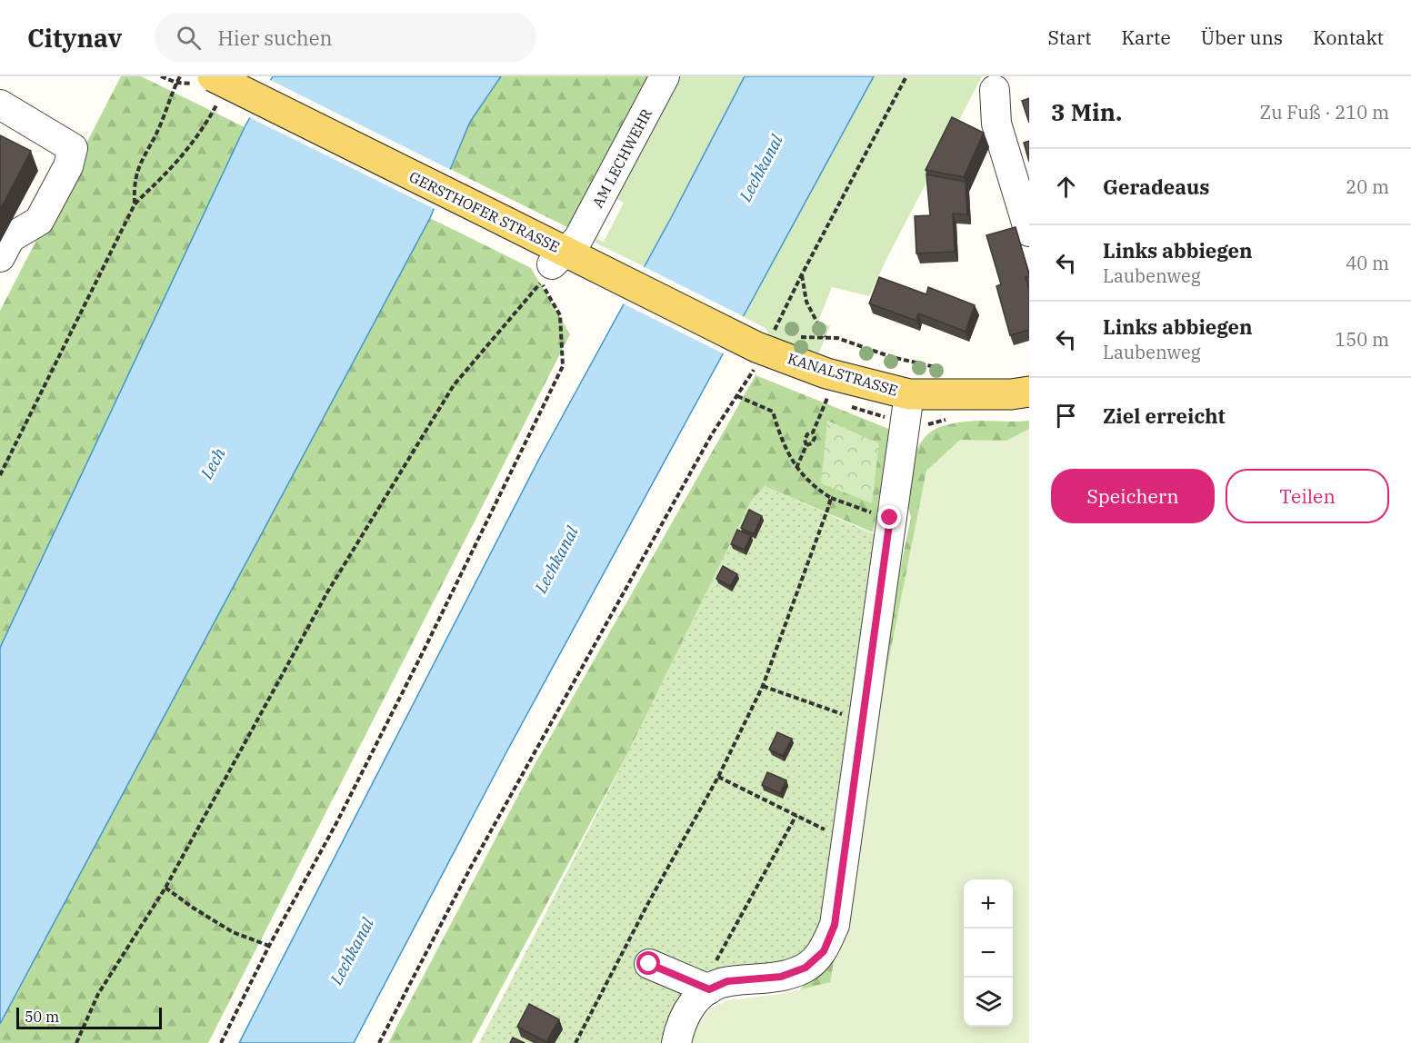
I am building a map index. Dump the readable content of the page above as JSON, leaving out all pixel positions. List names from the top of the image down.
{
  "streets": {
    "main road": ["GERSTHOFER STRASSE", "KANALSTRASSE"],
    "street": ["AM LECHWEHR"]
  },
  "crossings": [
    ["AM LECHWEHR", "GERSTHOFER STRASSE"],
    ["GERSTHOFER STRASSE", "KANALSTRASSE"]
  ],
  "water": ["Lechkanal", "Lech"],
  "scale_bar": "50 m",
  "page": {
    "header": "Citynav",
    "search": "Hier suchen",
    "nav": [
      "Start",
      "Karte",
      "Über uns",
      "Kontakt"
    ],
    "heading": ["3 Min.", "Zu Fuß · 210 m"],
    "list": [
      ["Geradeaus", "20 m"],
      ["Links abbiegen", "Laubenweg", "40 m"],
      ["Links abbiegen", "Laubenweg", "150 m"],
      "Ziel erreicht"
    ],
    "buttons": ["Speichern", "Teilen"],
    "map_buttons": ["+", "−"],
    "scale": "50 m"
  }
}
